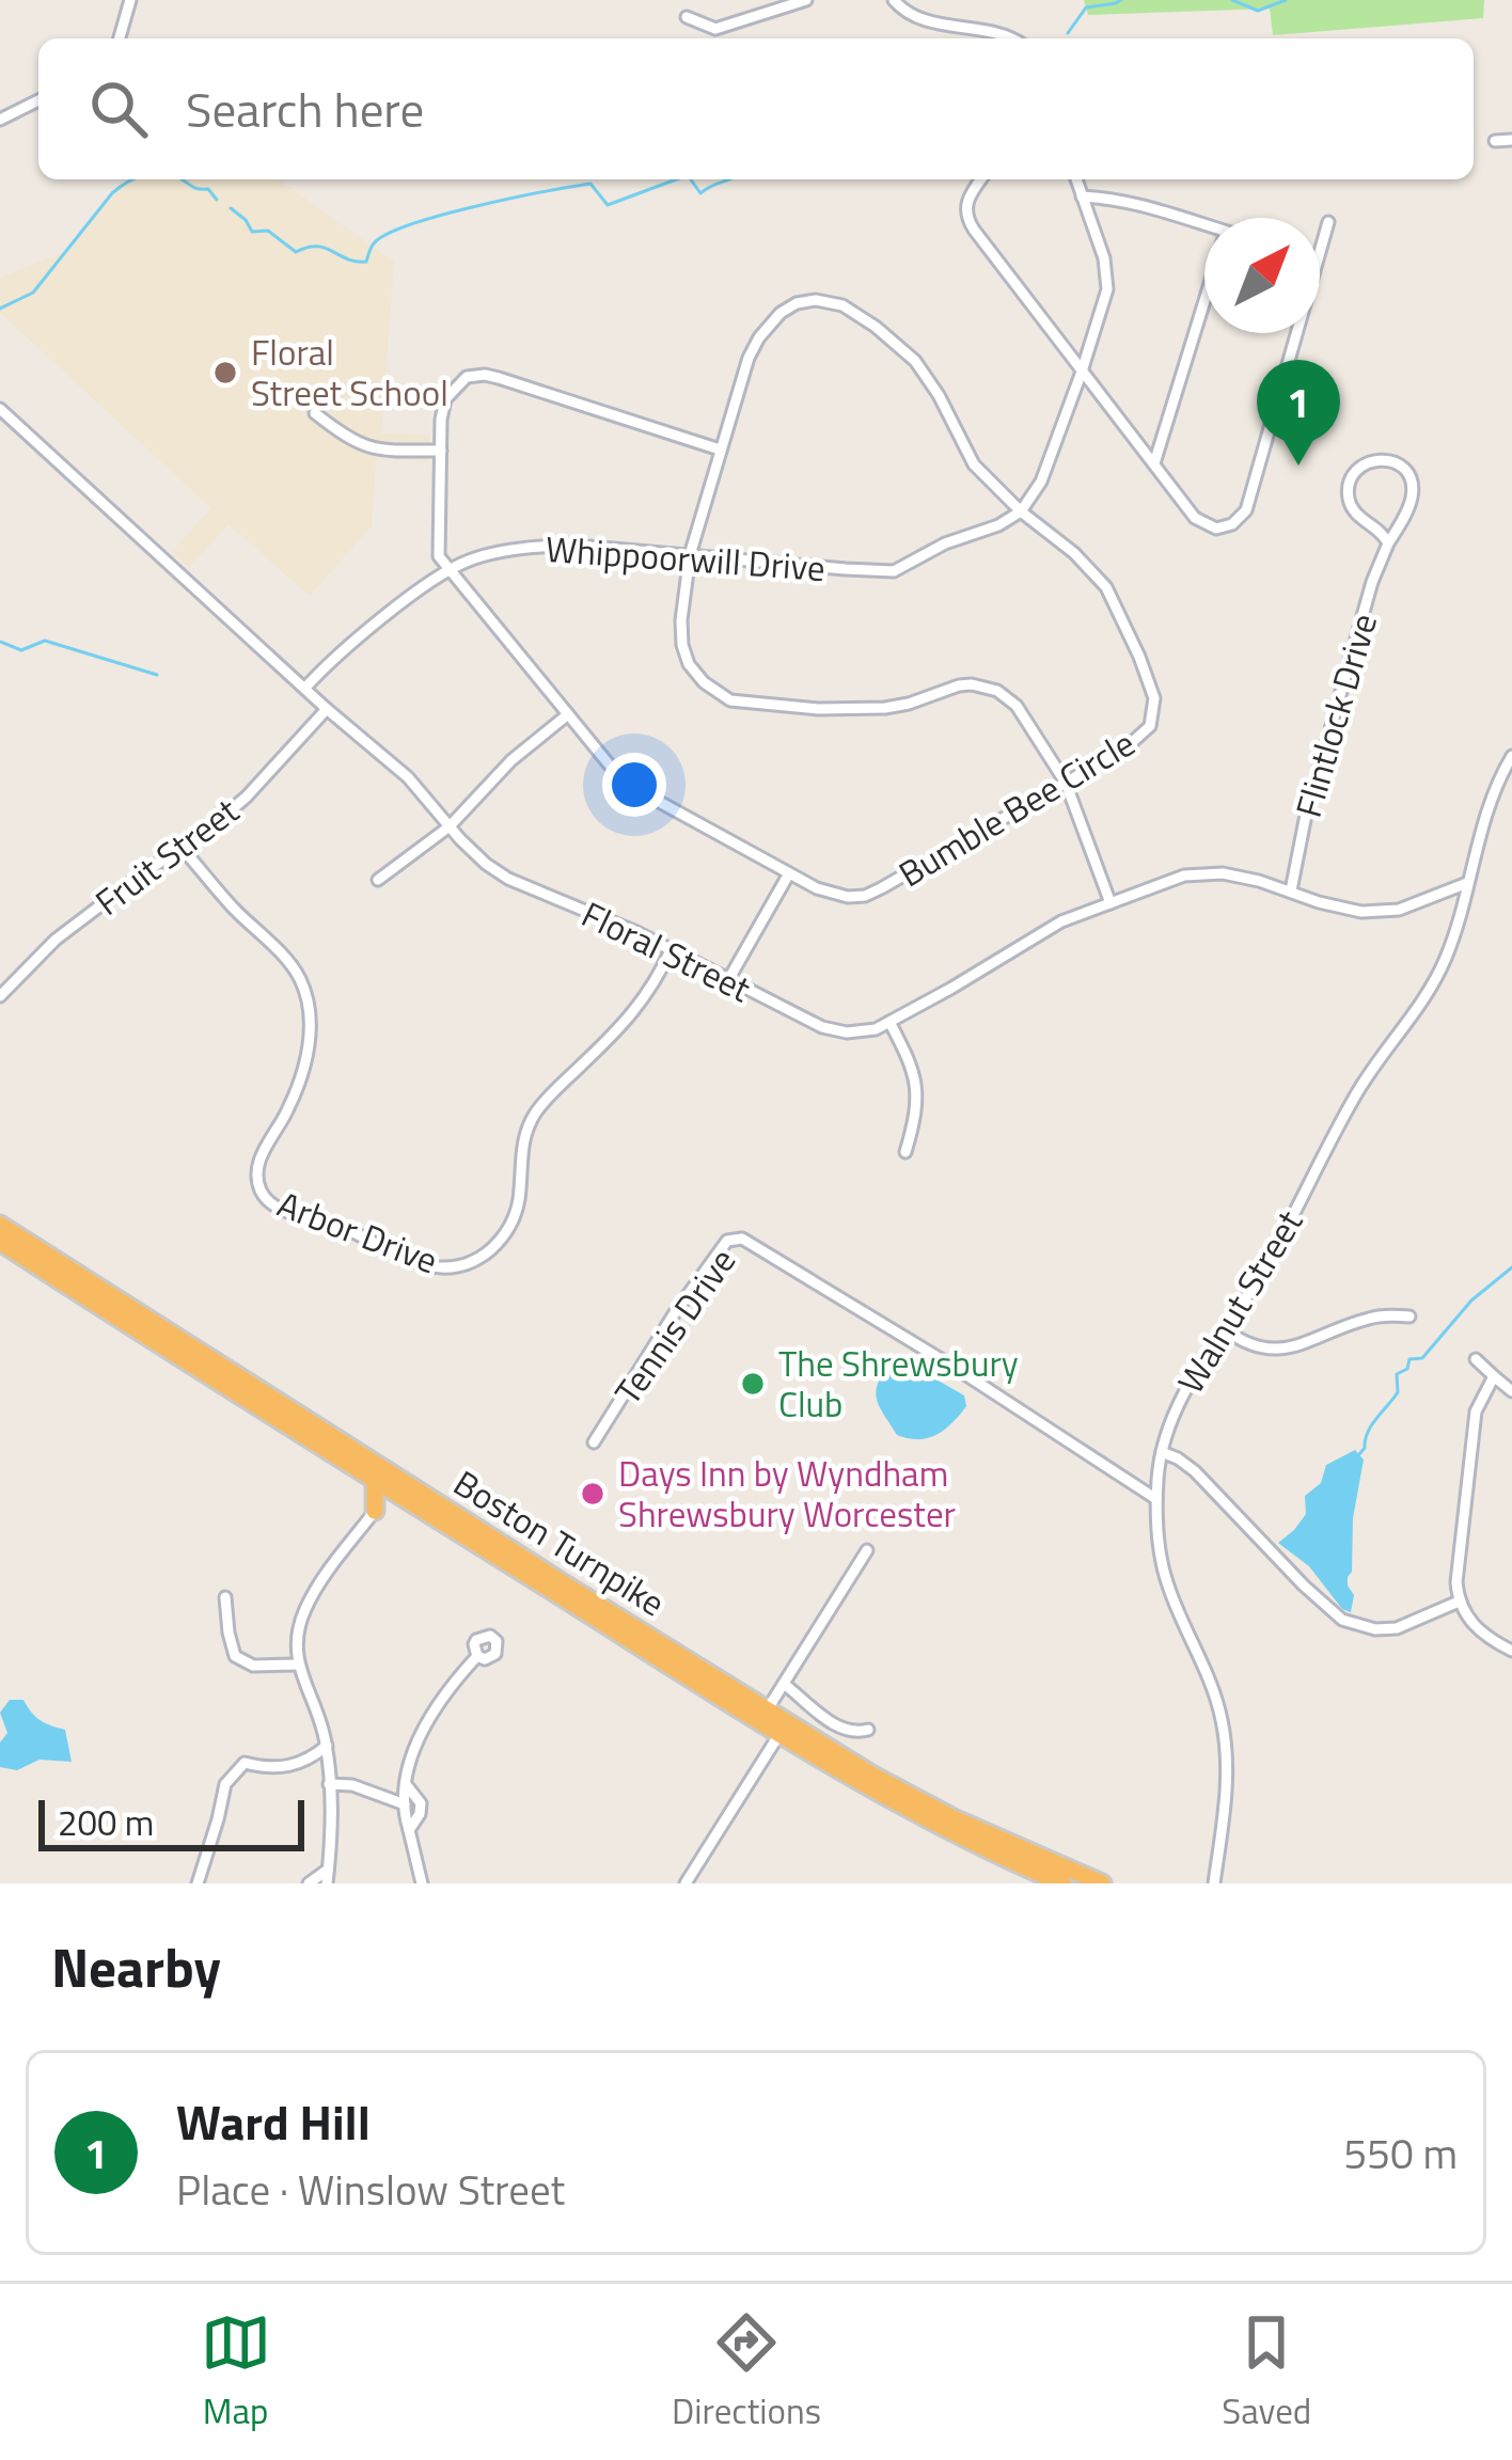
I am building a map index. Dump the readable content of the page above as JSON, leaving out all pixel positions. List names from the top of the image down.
{
  "streets": {
    "highway": ["Boston Turnpike"],
    "street": [
      "Whippoorwill Drive",
      "Flintlock Drive",
      "Bumble Bee Circle",
      "Fruit Street",
      "Floral Street",
      "Arbor Drive",
      "Walnut Street",
      "Tennis Drive"
    ]
  },
  "crossings": [
    ["Whippoorwill Drive", "Bumble Bee Circle"],
    ["Whippoorwill Drive", "Floral Street"],
    ["Flintlock Drive", "Floral Street"],
    ["Bumble Bee Circle", "Floral Street"],
    ["Fruit Street", "Floral Street"],
    ["Fruit Street", "Arbor Drive"],
    ["Floral Street", "Arbor Drive"],
    ["Floral Street", "Walnut Street"],
    ["Walnut Street", "Tennis Drive"]
  ],
  "places": ["Floral Street School", "The Shrewsbury Club", "Days Inn by Wyndham Shrewsbury Worcester"],
  "scale_bar": "200 m",
  "north": "top right",
  "page": {
    "search": "Search here",
    "pins": "1",
    "scale": "200 m",
    "heading": "Nearby",
    "list": [
      {
        "mark": "1",
        "name": "Ward Hill",
        "note": "Place · Winslow Street",
        "value": "550 m"
      }
    ],
    "nav": ["Map", "Directions", "Saved"]
  }
}
